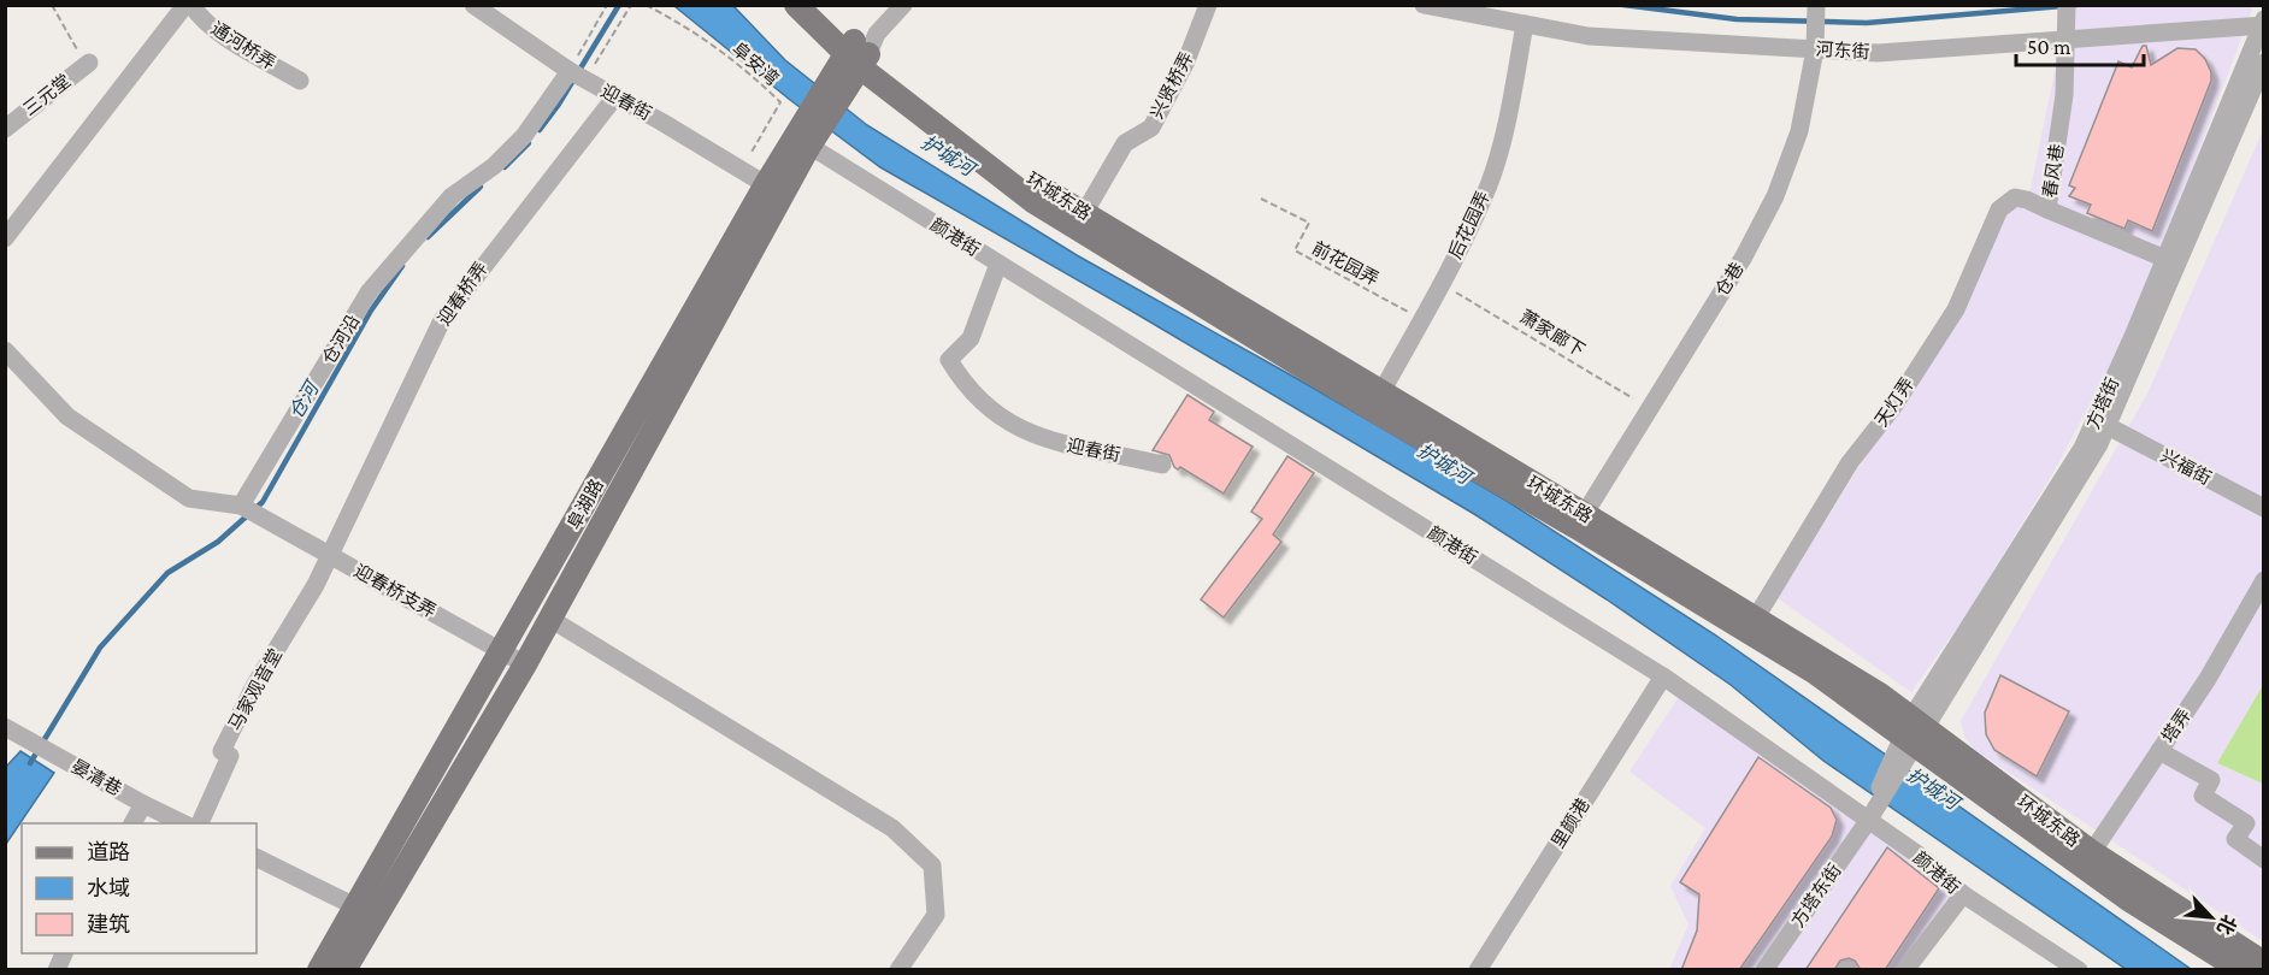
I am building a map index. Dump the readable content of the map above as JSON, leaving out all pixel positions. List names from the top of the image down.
{
  "streets": {
    "main road": ["环城东路", "阜湖路"],
    "street": [
      "通河桥弄",
      "河东街",
      "兴贤桥弄",
      "三元堂",
      "迎春街",
      "春风巷",
      "后花园弄",
      "颜港街",
      "仓巷",
      "迎春桥弄",
      "仓河沿",
      "天灯弄",
      "方塔街",
      "兴福街",
      "迎春桥支弄",
      "马家观音堂",
      "塔弄",
      "晏清巷",
      "里颜港",
      "方塔东街"
    ],
    "path": ["阜安湾", "前花园弄", "萧家廊下"]
  },
  "crossings": [
    ["河东街", "春风巷"],
    ["河东街", "后花园弄"],
    ["河东街", "仓巷"],
    ["河东街", "方塔街"],
    ["阜安湾", "迎春街"],
    ["兴贤桥弄", "环城东路"],
    ["迎春街", "颜港街"],
    ["迎春街", "迎春桥弄"],
    ["迎春街", "仓河沿"],
    ["迎春街", "阜湖路"],
    ["春风巷", "天灯弄"],
    ["春风巷", "方塔街"],
    ["环城东路", "后花园弄"],
    ["环城东路", "仓巷"],
    ["环城东路", "天灯弄"],
    ["环城东路", "方塔街"],
    ["环城东路", "阜湖路"],
    ["环城东路", "塔弄"],
    ["后花园弄", "前花园弄"],
    ["后花园弄", "萧家廊下"],
    ["颜港街", "阜湖路"],
    ["颜港街", "里颜港"],
    ["颜港街", "方塔东街"],
    ["仓巷", "萧家廊下"],
    ["迎春桥弄", "迎春桥支弄"],
    ["迎春桥弄", "马家观音堂"],
    ["仓河沿", "迎春桥支弄"],
    ["方塔街", "兴福街"],
    ["方塔街", "方塔东街"],
    ["阜湖路", "迎春桥支弄"],
    ["迎春桥支弄", "马家观音堂"]
  ],
  "water": ["护城河", "仓河"],
  "legend": ["道路", "水域", "建筑"],
  "scale_bar": "50 m",
  "north": "bottom right"
}
